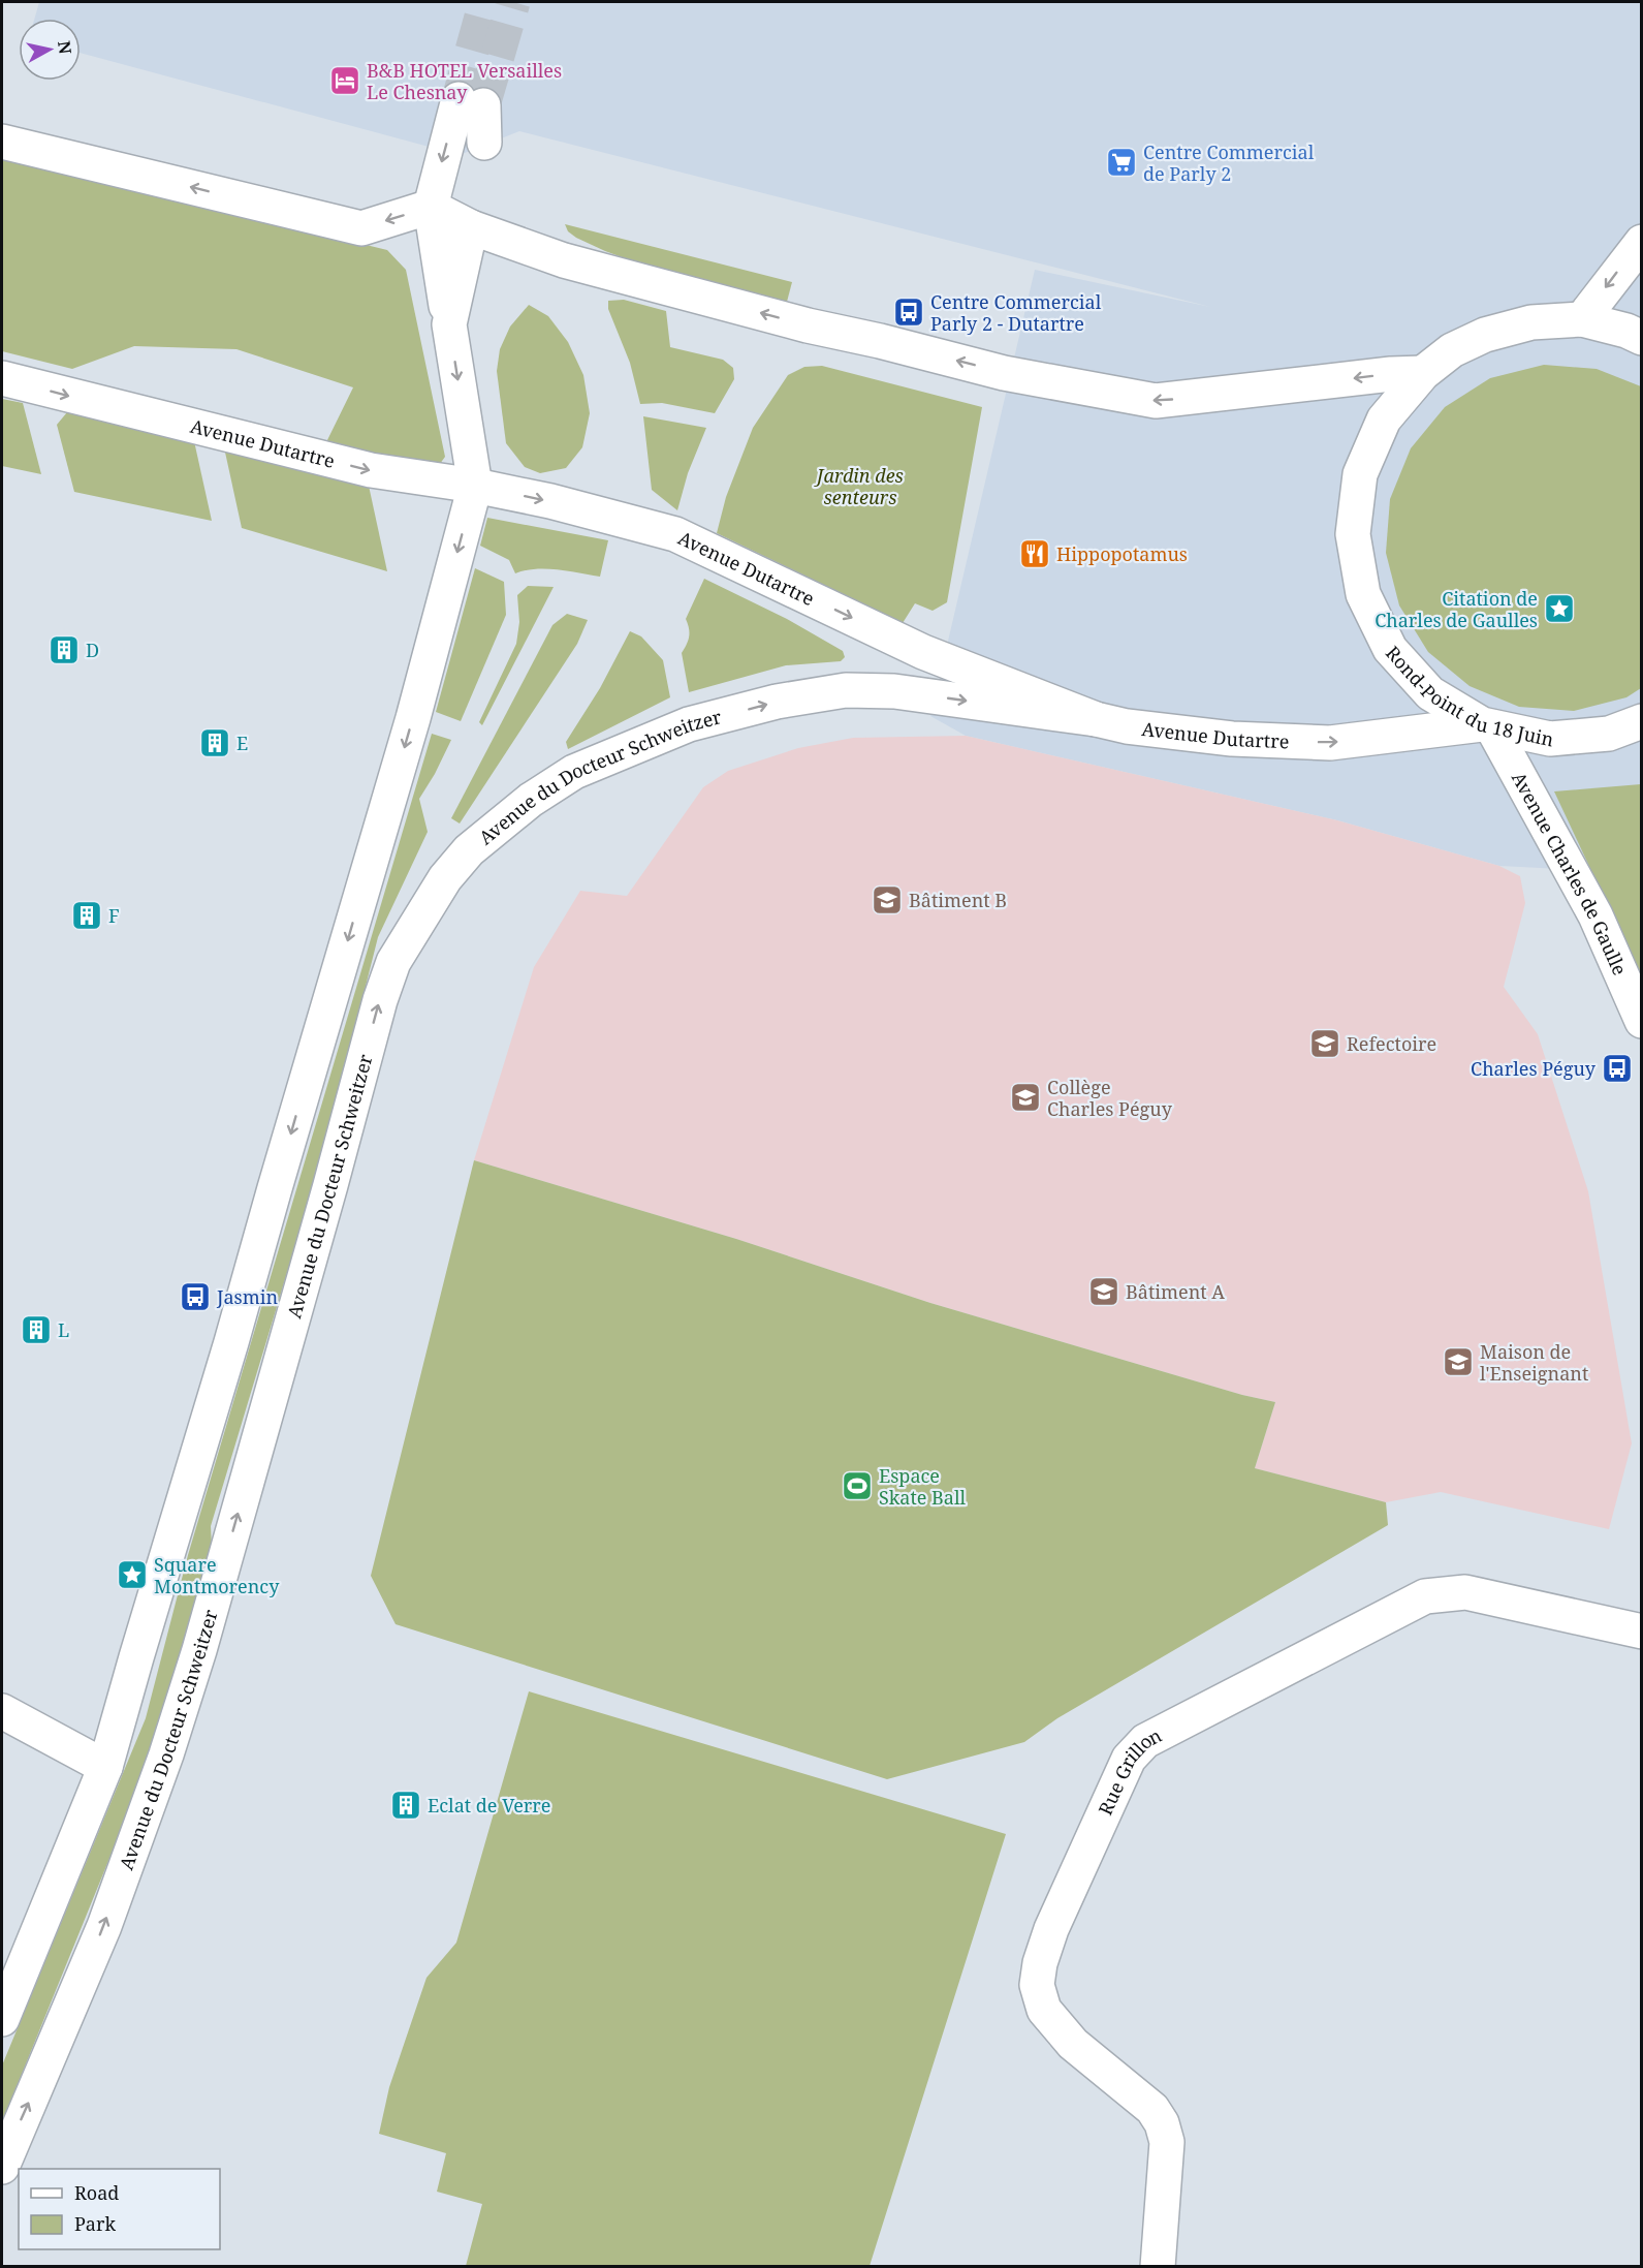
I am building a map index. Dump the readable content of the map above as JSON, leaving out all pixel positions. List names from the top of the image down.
{
  "streets": {
    "main road": [
      "Avenue Dutartre",
      "Rond-Point du 18 Juin",
      "Avenue du Docteur Schweitzer",
      "Avenue Charles de Gaulle",
      "Rue Grillon"
    ]
  },
  "crossings": [
    ["Avenue Dutartre", "Rond-Point du 18 Juin"],
    ["Avenue Dutartre", "Avenue du Docteur Schweitzer"],
    ["Avenue Dutartre", "Avenue Charles de Gaulle"],
    ["Rond-Point du 18 Juin", "Avenue Charles de Gaulle"]
  ],
  "parks": ["Jardin des senteurs"],
  "places": {
    "hotel": ["B&B HOTEL Versailles Le Chesnay"],
    "supermarket": ["Centre Commercial de Parly 2"],
    "bus stop": ["Centre Commercial Parly 2 - Dutartre", "Charles Péguy", "Jasmin"],
    "restaurant": ["Hippopotamus"],
    "place": ["Citation de Charles de Gaulles", "Square Montmorency"],
    "building": [
      "D",
      "E",
      "F",
      "L",
      "Eclat de Verre"
    ],
    "school or university": [
      "Bâtiment B",
      "Refectoire",
      "Collège Charles Péguy",
      "Bâtiment A",
      "Maison de l'Enseignant"
    ],
    "sports": ["Espace Skate Ball"]
  },
  "legend": ["Road", "Park"],
  "north": "right"
}
